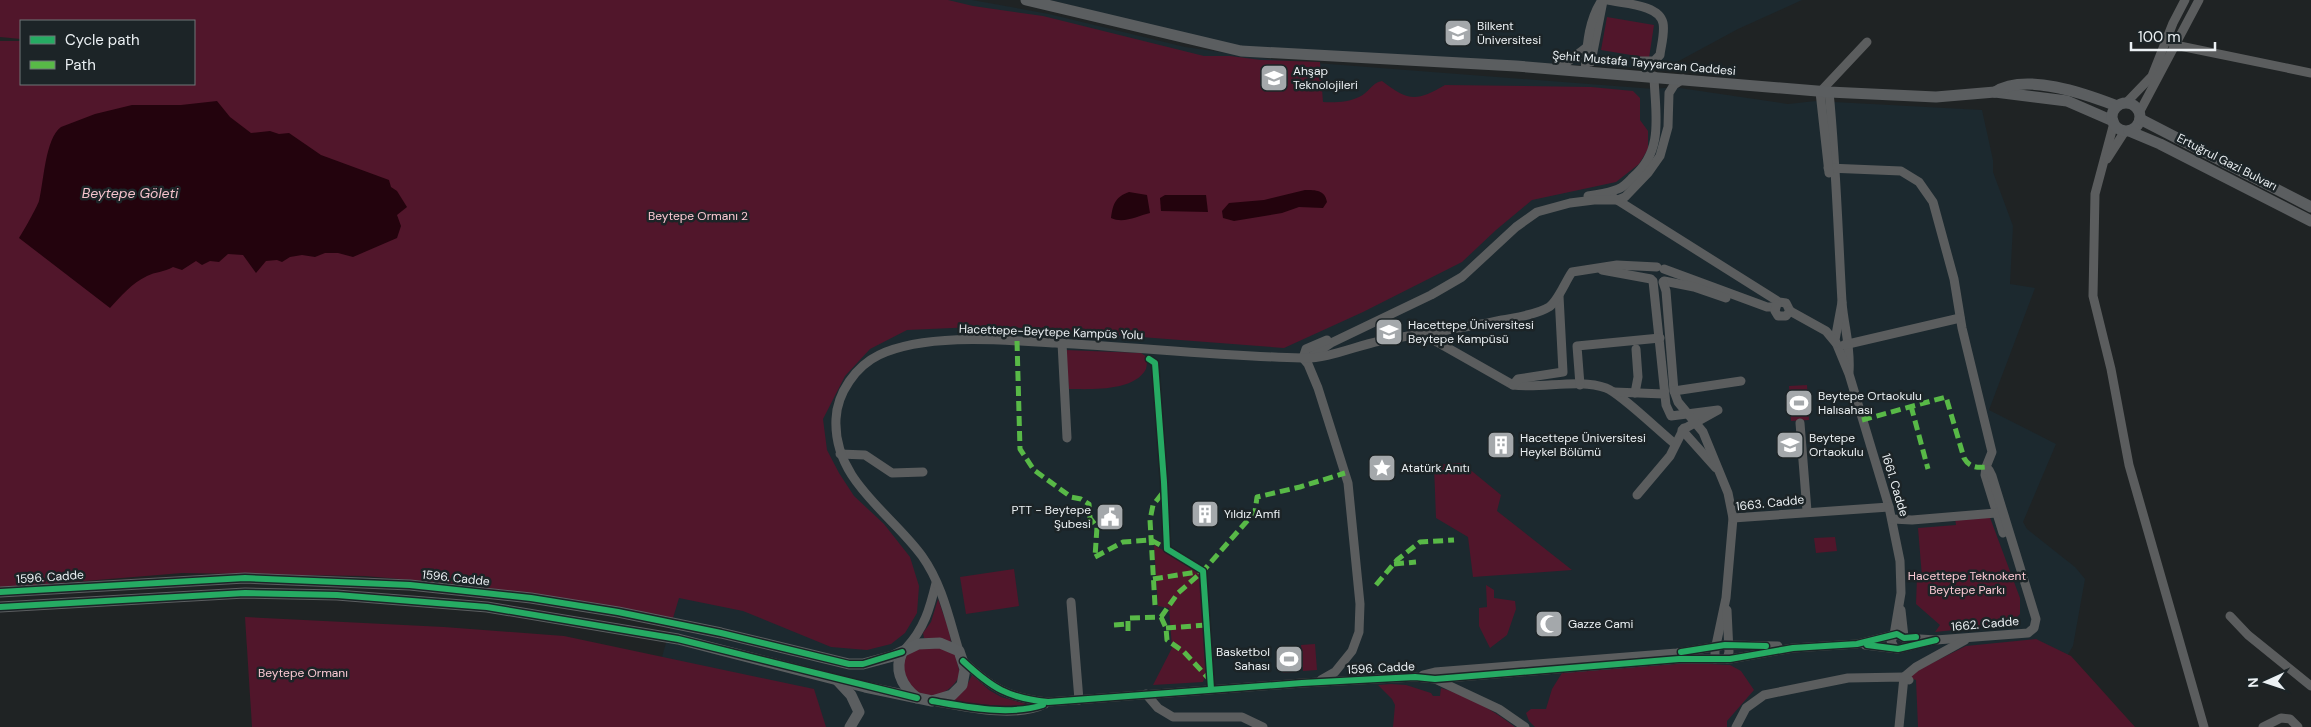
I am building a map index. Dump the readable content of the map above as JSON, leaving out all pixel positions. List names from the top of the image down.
{
  "streets": {
    "main road": ["Şehit Mustafa Tayyarcan Caddesi", "Ertuğrul Gazi Bulvarı", "1596. Cadde"],
    "street": [
      "Hacettepe-Beytepe Kampüs Yolu",
      "1661. Cadde",
      "1663. Cadde",
      "1662. Cadde"
    ]
  },
  "crossings": [
    ["Şehit Mustafa Tayyarcan Caddesi", "Ertuğrul Gazi Bulvarı"],
    ["Şehit Mustafa Tayyarcan Caddesi", "1661. Cadde"],
    ["Hacettepe-Beytepe Kampüs Yolu", "1596. Cadde"],
    ["1661. Cadde", "1663. Cadde"],
    ["1661. Cadde", "1662. Cadde"],
    ["1663. Cadde", "1596. Cadde"],
    ["1663. Cadde", "1662. Cadde"],
    ["1596. Cadde", "1662. Cadde"]
  ],
  "water": ["Beytepe Göleti"],
  "parks": ["Beytepe Ormanı 2", "Hacettepe Teknokent Beytepe Parkı", "Beytepe Ormanı"],
  "places": {
    "school or university": [
      "Bilkent Üniversitesi",
      "Ahşap Teknolojileri",
      "Hacettepe Üniversitesi Beytepe Kampüsü",
      "Beytepe Ortaokulu"
    ],
    "sports": ["Beytepe Ortaokulu Halısahası", "Basketbol Sahası"],
    "building": ["Hacettepe Üniversitesi Heykel Bölümü", "Yıldız Amfi"],
    "place": ["Atatürk Anıtı"],
    "public building": ["PTT - Beytepe Şubesi"],
    "mosque": ["Gazze Cami"]
  },
  "legend": ["Cycle path", "Path"],
  "scale_bar": "100 m",
  "north": "left"
}
